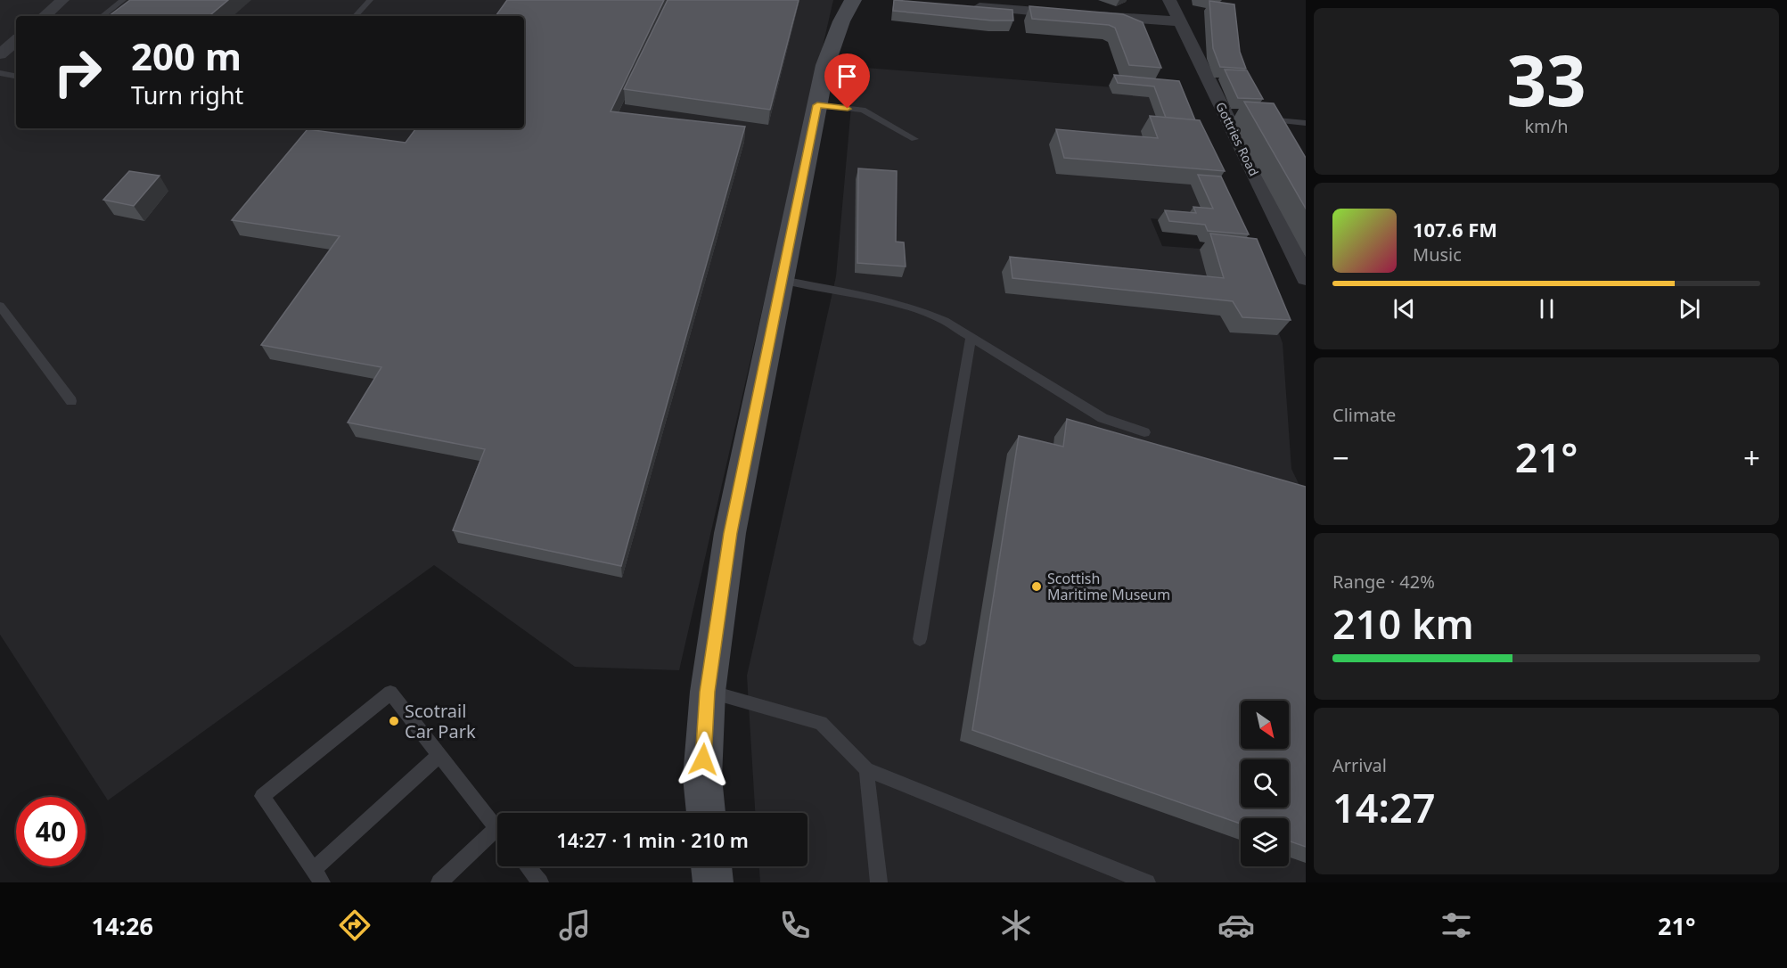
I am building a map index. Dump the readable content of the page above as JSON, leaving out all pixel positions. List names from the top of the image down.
{
  "streets": {
    "street": ["Gottries Road"]
  },
  "places": ["Scottish Maritime Museum", "Scotrail Car Park"],
  "north": "bottom right",
  "page": {
    "tile": [
      ["33", "km/h"],
      "Climate",
      ["Range · 42%", "210 km"],
      ["Arrival", "14:27"]
    ],
    "turn": ["200 m", "Turn right"],
    "song": ["107.6 FM", "Music"],
    "heat": ["−", "21°", "+"],
    "limit": "40",
    "trip": "14:27 · 1 min · 210 m",
    "tabs": ["14:26", "21°"]
  }
}
